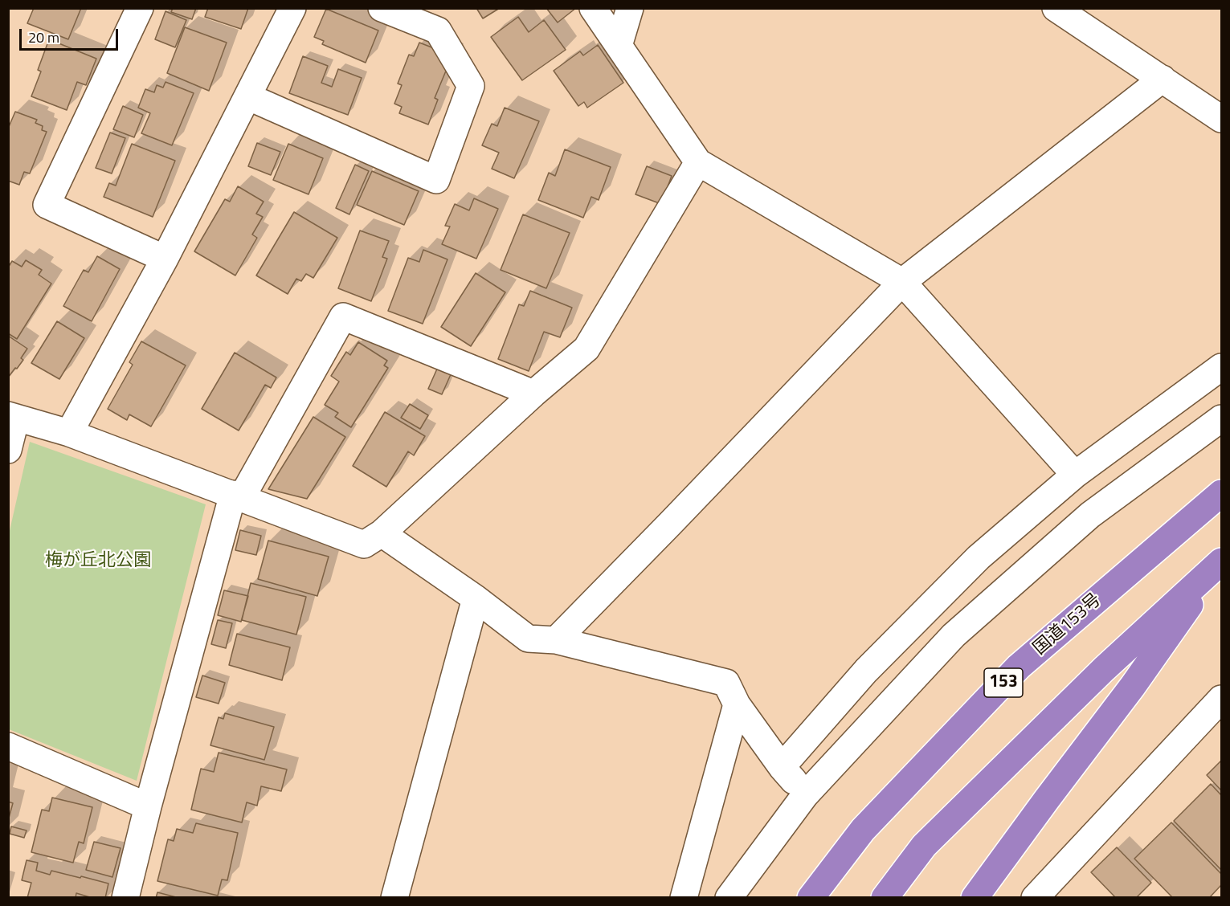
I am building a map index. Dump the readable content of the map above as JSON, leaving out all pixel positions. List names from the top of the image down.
{
  "streets": {
    "highway": ["国道153号", "153"]
  },
  "parks": ["梅が丘北公園"],
  "scale_bar": "20 m"
}
